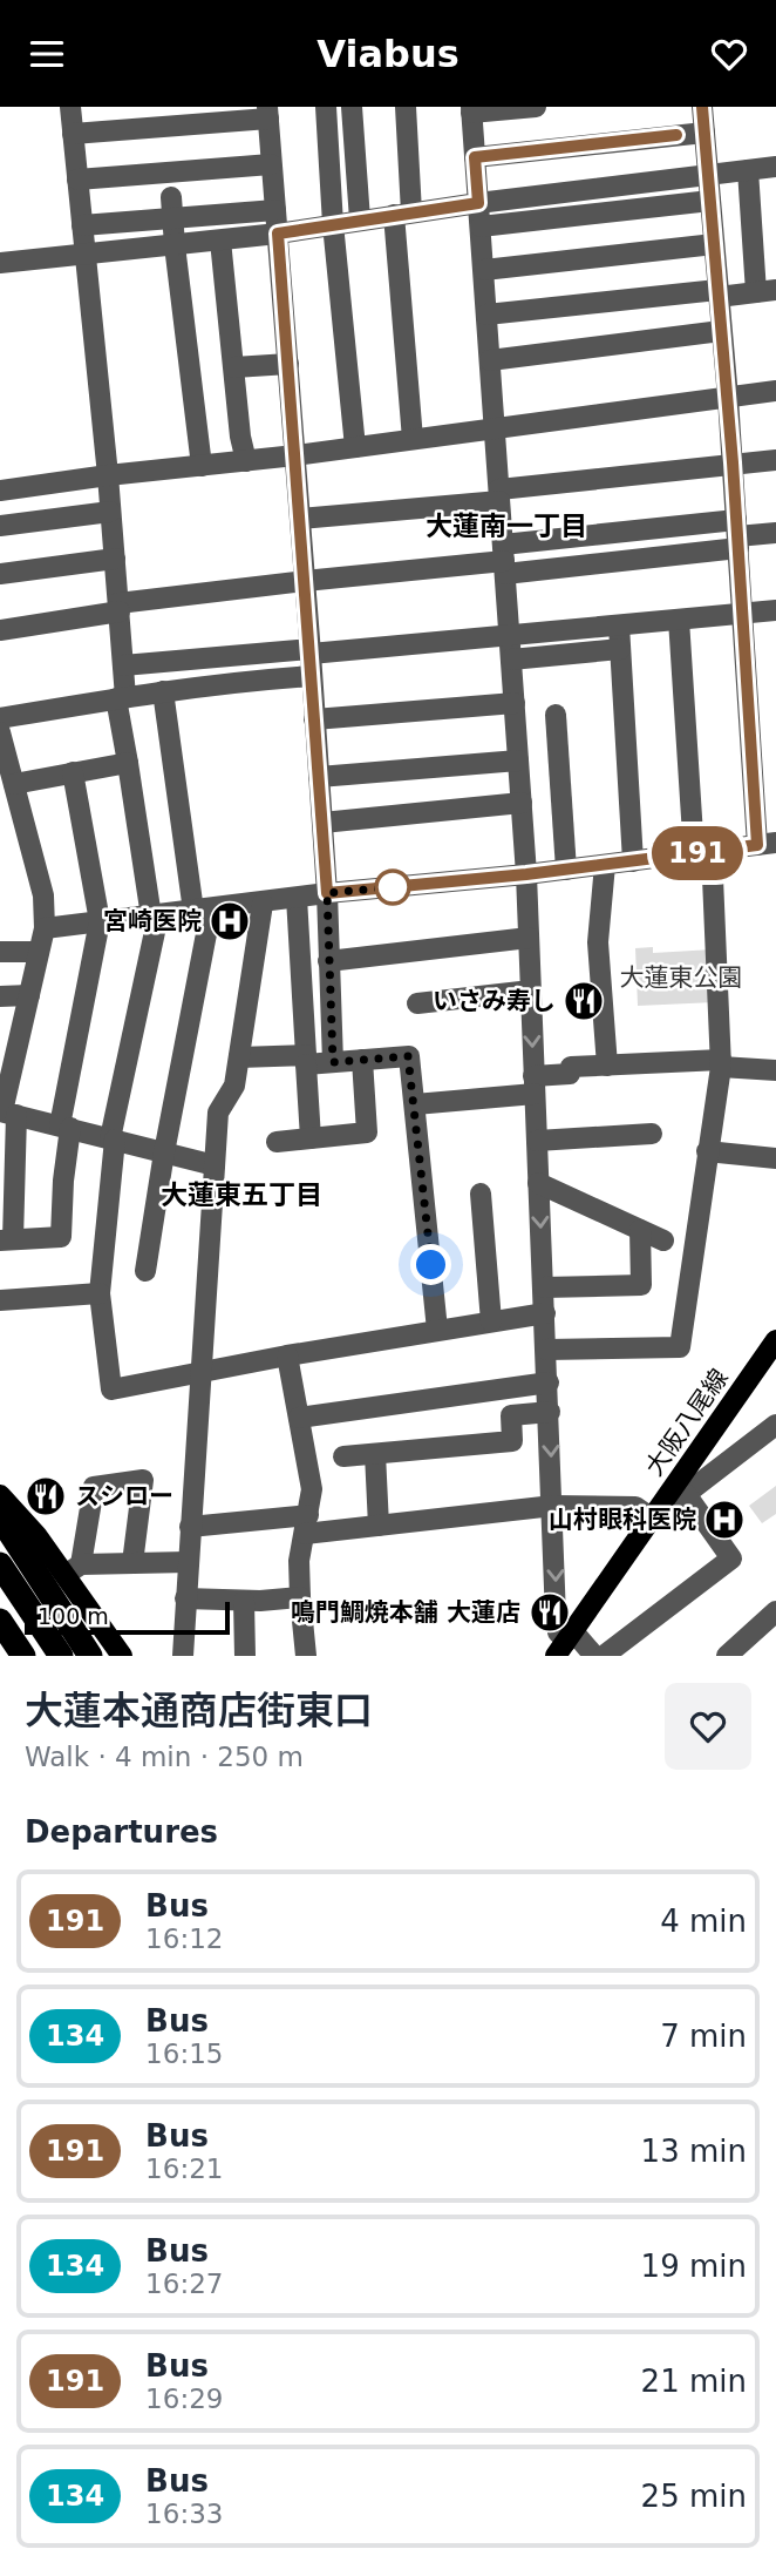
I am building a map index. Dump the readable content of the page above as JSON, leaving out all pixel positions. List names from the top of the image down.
{
  "streets": {
    "main road": ["大阪八尾線"]
  },
  "districts": ["大蓮南一丁目", "大蓮東五丁目"],
  "parks": ["大蓮東公園"],
  "places": {
    "hospital": ["宮崎医院", "山村眼科医院"],
    "restaurant": ["いさみ寿し", "スシロー", "鳴門鯛焼本舗 大蓮店"]
  },
  "lines": ["bus line 191"],
  "scale_bar": "100 m",
  "page": {
    "header": "Viabus",
    "on_map": "191",
    "scale": "100 m",
    "heading": [
      ["大蓮本通商店街東口", "Walk · 4 min · 250 m"],
      "Departures"
    ],
    "list": [
      {
        "mark": "191",
        "name": "Bus",
        "note": "16:12",
        "value": "4 min"
      },
      {
        "mark": "134",
        "name": "Bus",
        "note": "16:15",
        "value": "7 min"
      },
      {
        "mark": "191",
        "name": "Bus",
        "note": "16:21",
        "value": "13 min"
      },
      {
        "mark": "134",
        "name": "Bus",
        "note": "16:27",
        "value": "19 min"
      },
      {
        "mark": "191",
        "name": "Bus",
        "note": "16:29",
        "value": "21 min"
      },
      {
        "mark": "134",
        "name": "Bus",
        "note": "16:33",
        "value": "25 min"
      }
    ]
  }
}
